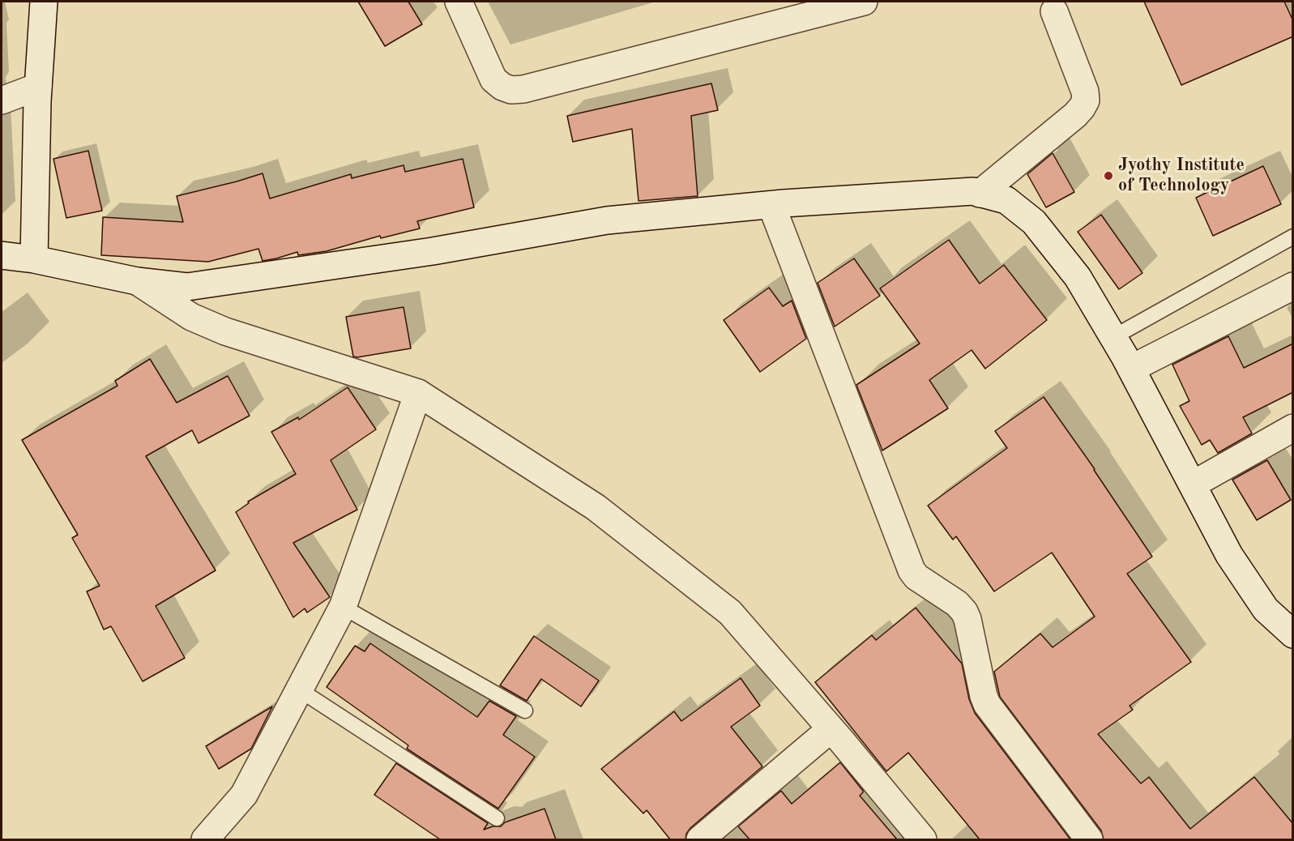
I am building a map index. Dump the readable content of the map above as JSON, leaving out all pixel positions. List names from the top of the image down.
{
  "places": ["Jyothy Institute of Technology"]
}
